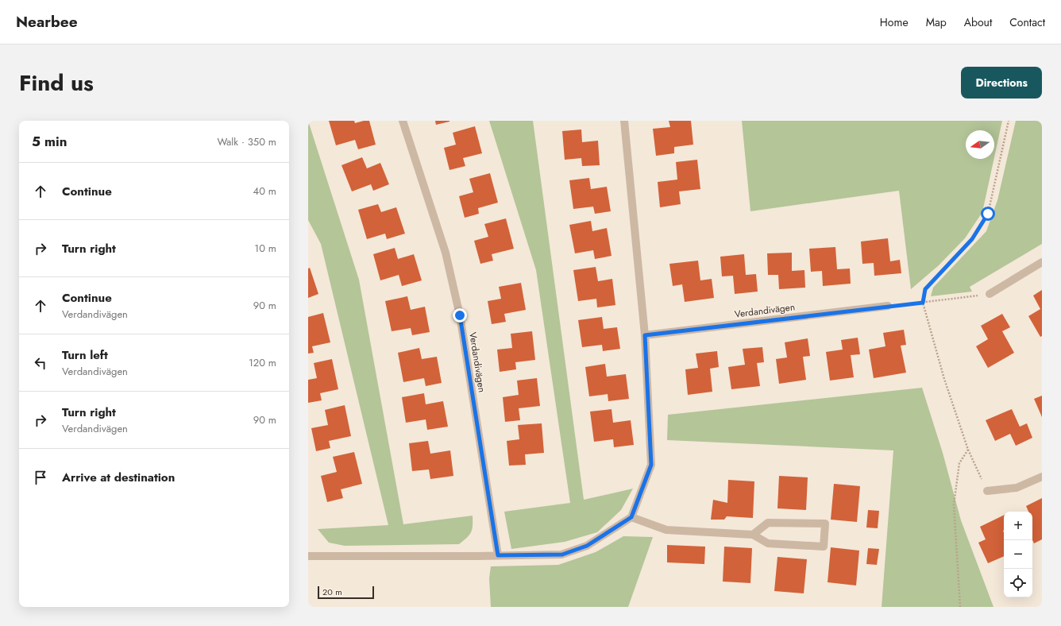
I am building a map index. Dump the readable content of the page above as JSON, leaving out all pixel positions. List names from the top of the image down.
{
  "streets": {
    "street": ["Verdandivägen"]
  },
  "scale_bar": "20 m",
  "north": "left",
  "page": {
    "header": "Nearbee",
    "nav": [
      "Home",
      "Map",
      "About",
      "Contact"
    ],
    "title": "Find us",
    "buttons": "Directions",
    "heading": ["5 min", "Walk · 350 m"],
    "list": [
      ["Continue", "40 m"],
      ["Turn right", "10 m"],
      ["Continue", "Verdandivägen", "90 m"],
      ["Turn left", "Verdandivägen", "120 m"],
      ["Turn right", "Verdandivägen", "90 m"],
      "Arrive at destination"
    ],
    "map_buttons": ["+", "−"],
    "scale": "20 m"
  }
}
